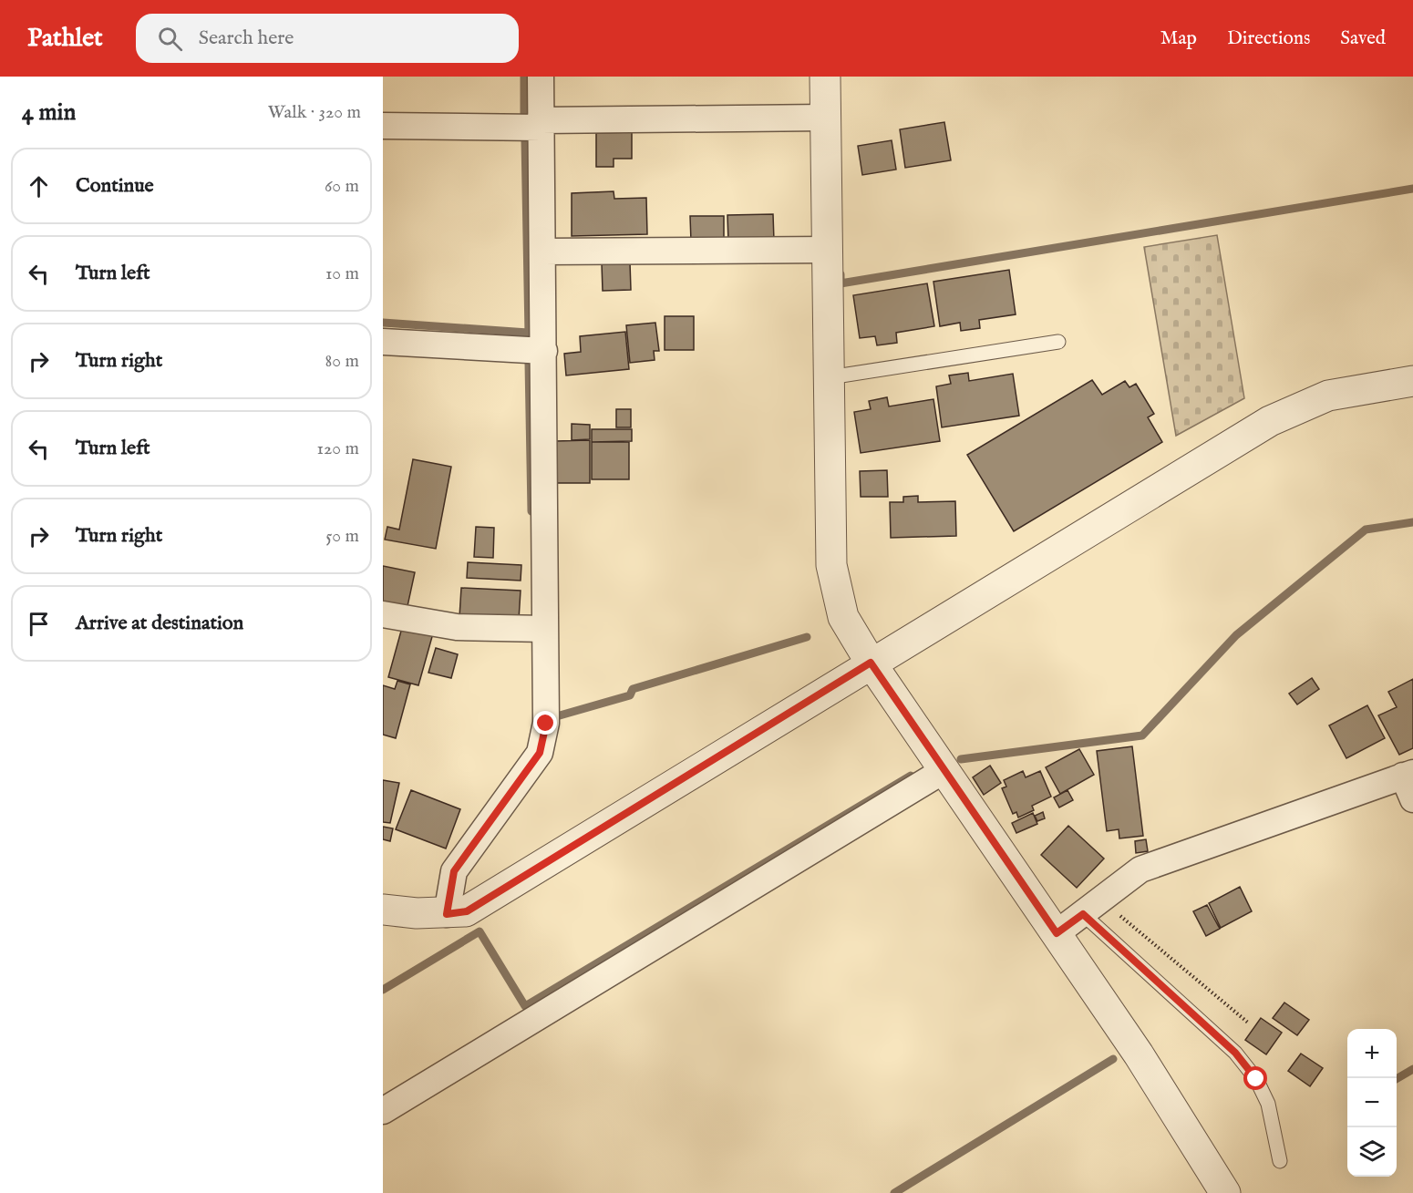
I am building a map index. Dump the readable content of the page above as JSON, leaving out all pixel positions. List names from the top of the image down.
{
  "page": {
    "header": "Pathlet",
    "search": "Search here",
    "nav": ["Map", "Directions", "Saved"],
    "heading": ["4 min", "Walk · 320 m"],
    "list": [
      ["Continue", "60 m"],
      ["Turn left", "10 m"],
      ["Turn right", "80 m"],
      ["Turn left", "120 m"],
      ["Turn right", "50 m"],
      "Arrive at destination"
    ],
    "map_buttons": ["+", "−"]
  }
}
